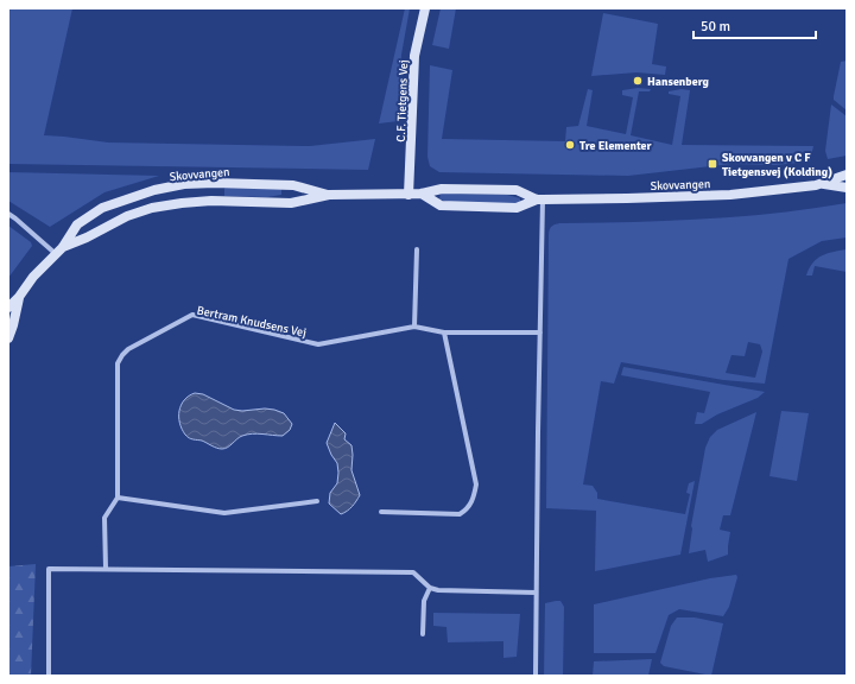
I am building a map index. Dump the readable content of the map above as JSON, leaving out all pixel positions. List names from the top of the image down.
{
  "streets": {
    "street": ["C.F. Tietgens Vej", "Skovvangen", "Bertram Knudsens Vej"]
  },
  "crossings": [
    ["C.F. Tietgens Vej", "Skovvangen"]
  ],
  "places": {
    "other": ["Hansenberg", "Tre Elementer"],
    "transit": ["Skovvangen v C F Tietgensvej (Kolding)"]
  },
  "scale_bar": "50 m"
}
